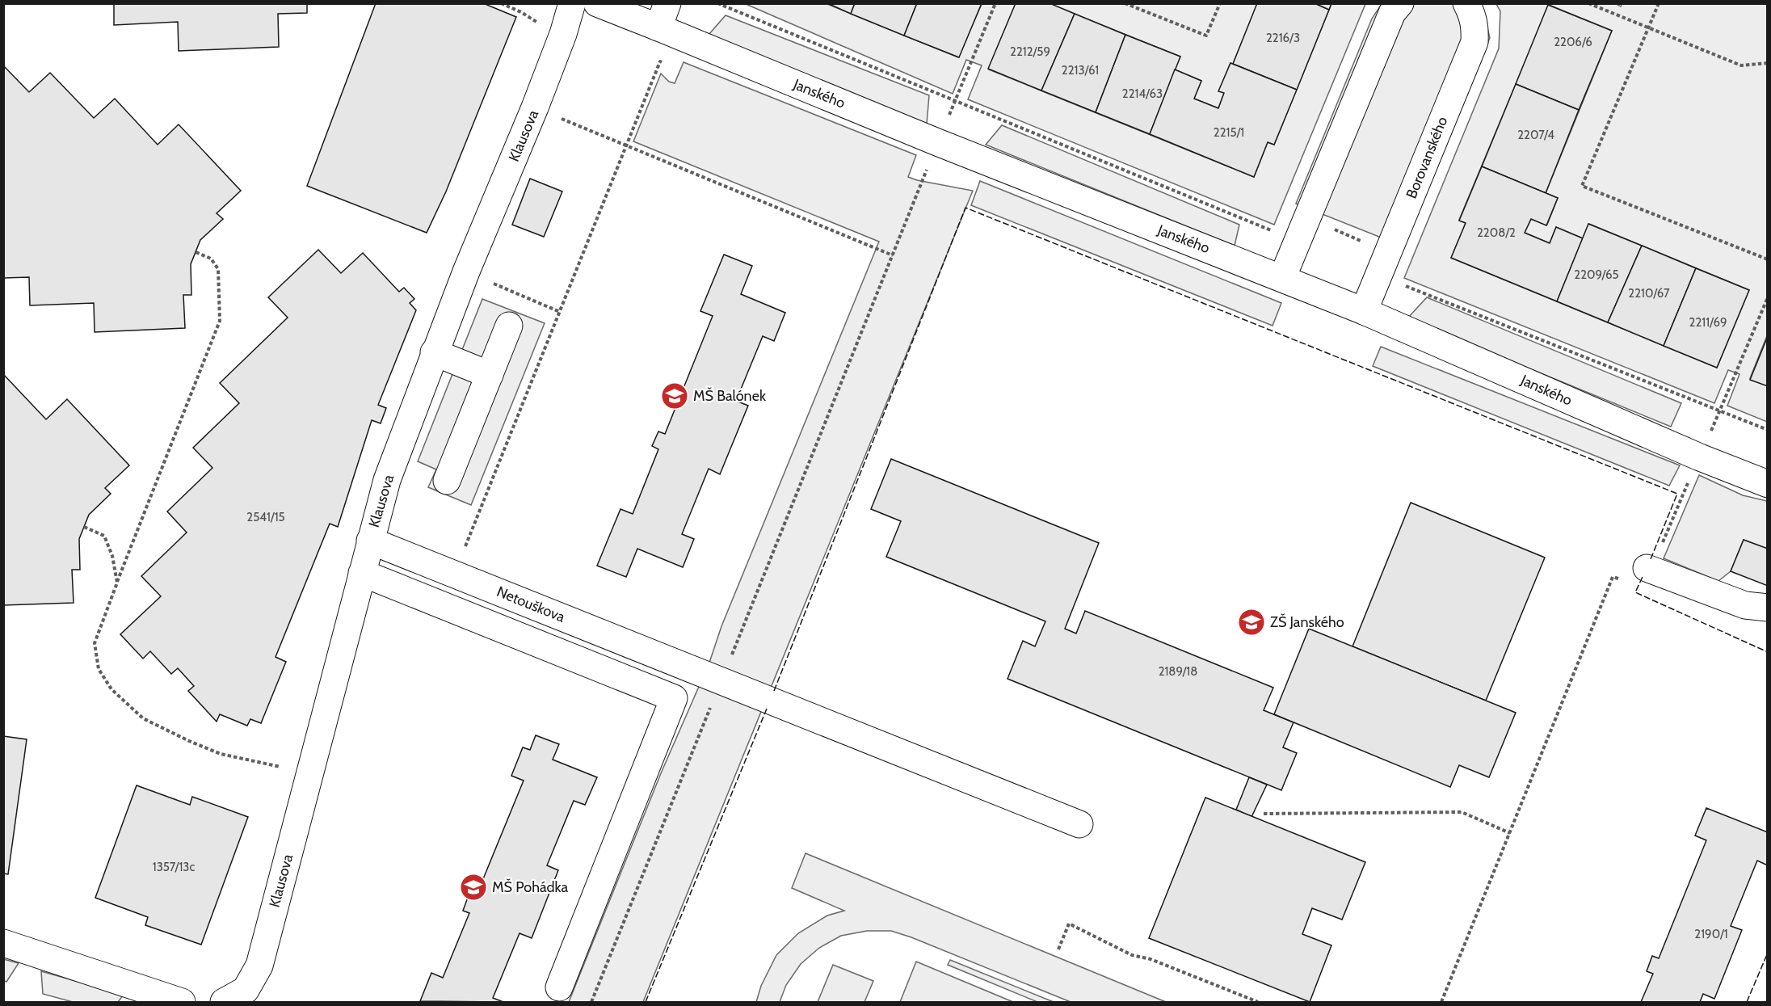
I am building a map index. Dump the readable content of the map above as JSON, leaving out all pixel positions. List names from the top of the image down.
{
  "streets": {
    "street": [
      "Janského",
      "Klausova",
      "Borovanského",
      "Netouškova"
    ]
  },
  "crossings": [
    ["Janského", "Borovanského"],
    ["Klausova", "Netouškova"]
  ],
  "places": {
    "school or university": ["MŠ Balónek", "ZŠ Janského", "MŠ Pohádka"]
  },
  "house_numbers": [
    "2216/3",
    "2206/6",
    "2212/59",
    "2213/61",
    "2214/63",
    "2215/1",
    "2207/4",
    "2208/2",
    "2209/65",
    "2210/67",
    "2211/69",
    "2541/15",
    "2189/18",
    "1357/13c",
    "2190/1"
  ]
}
